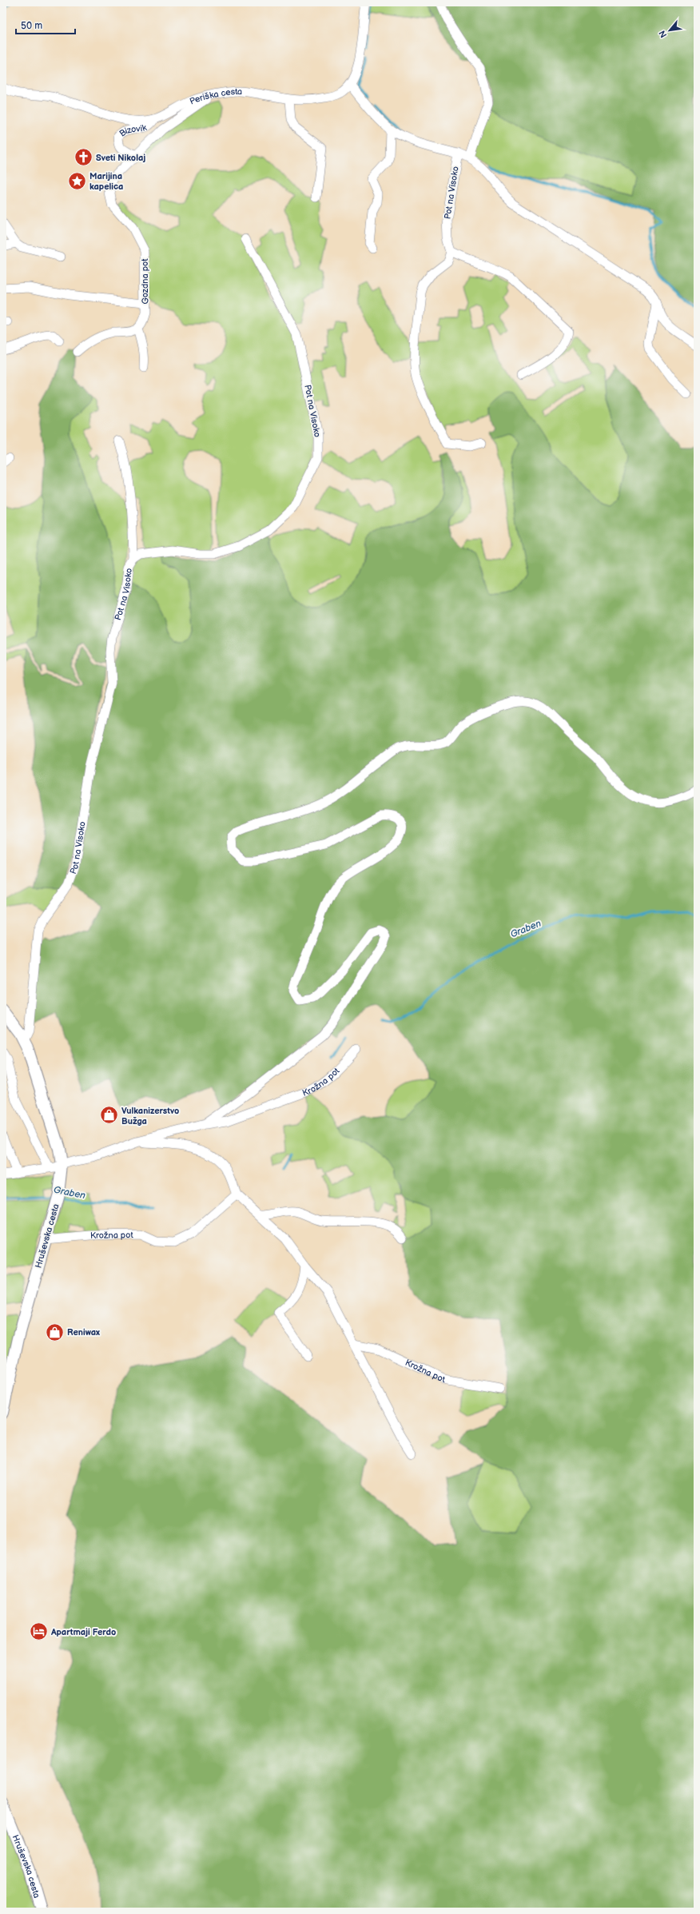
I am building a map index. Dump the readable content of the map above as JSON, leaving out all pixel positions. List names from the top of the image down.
{
  "streets": {
    "street": [
      "Periška cesta",
      "Bizovik",
      "Pot na Visoko",
      "Gozdna pot",
      "Krožna pot",
      "Hruševska cesta"
    ]
  },
  "crossings": [
    ["Periška cesta", "Bizovik"],
    ["Periška cesta", "Pot na Visoko"],
    ["Periška cesta", "Gozdna pot"],
    ["Bizovik", "Gozdna pot"],
    ["Pot na Visoko", "Hruševska cesta"],
    ["Krožna pot", "Hruševska cesta"]
  ],
  "water": ["Graben"],
  "places": {
    "church": ["Sveti Nikolaj"],
    "place": ["Marijina kapelica"],
    "shop": ["Vulkanizerstvo Bužga", "Reniwax"],
    "hotel": ["Apartmaji Ferdo"]
  },
  "scale_bar": "50 m",
  "north": "bottom left"
}
